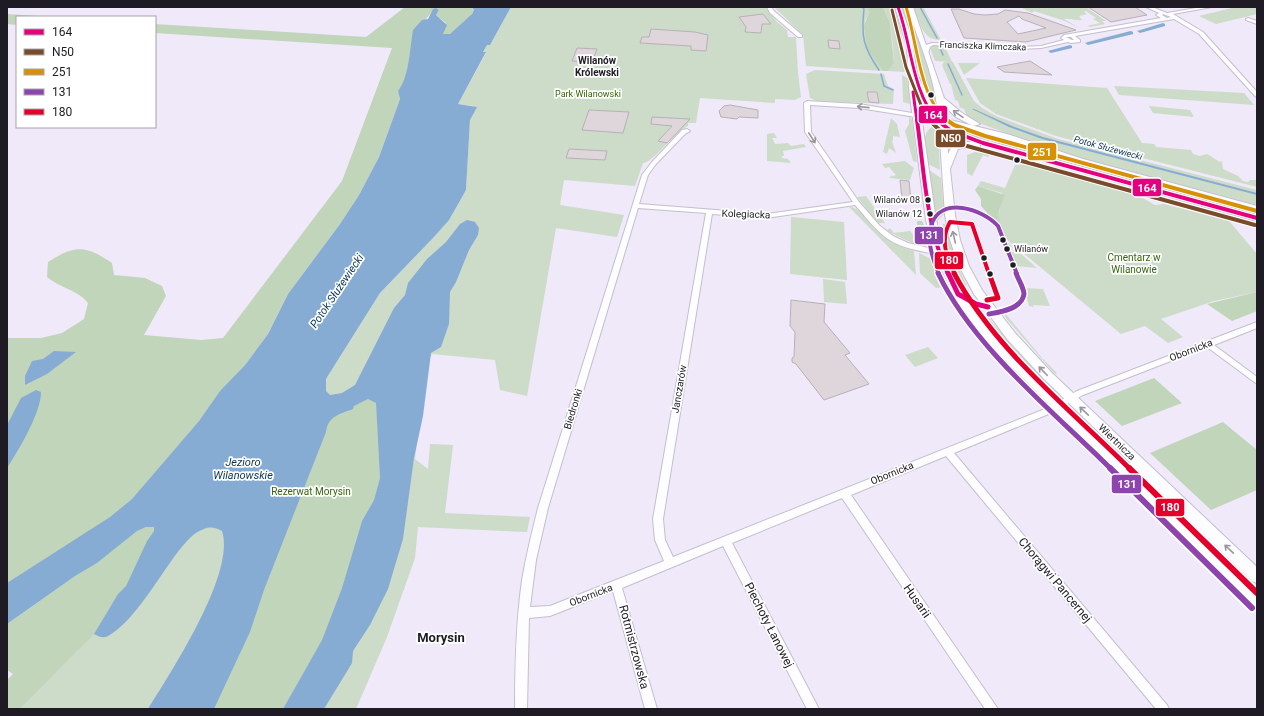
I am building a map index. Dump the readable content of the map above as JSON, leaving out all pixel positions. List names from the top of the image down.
{
  "streets": {
    "main road": ["Wiertnicza"],
    "street": [
      "Franciszka Klimczaka",
      "Kolegiacka",
      "Obornicka",
      "Janczarów",
      "Biedronki",
      "Chorągwi Pancernej",
      "Husarii",
      "Piechoty Łanowej",
      "Rotmistrzowska"
    ]
  },
  "crossings": [
    ["Franciszka Klimczaka", "Wiertnicza"],
    ["Kolegiacka", "Janczarów"],
    ["Kolegiacka", "Biedronki"],
    ["Obornicka", "Janczarów"],
    ["Obornicka", "Biedronki"],
    ["Obornicka", "Wiertnicza"],
    ["Obornicka", "Chorągwi Pancernej"],
    ["Obornicka", "Husarii"],
    ["Obornicka", "Piechoty Łanowej"],
    ["Obornicka", "Rotmistrzowska"]
  ],
  "districts": ["Wilanów Królewski", "Morysin"],
  "water": ["Potok Służewiecki", "Jezioro Wilanowskie"],
  "parks": ["Park Wilanowski", "Cmentarz w Wilanowie", "Rezerwat Morysin"],
  "places": ["Wilanów 08", "Wilanów 12", "Wilanów"],
  "lines": [
    "transit line 164",
    "transit line 251",
    "transit line N50",
    "transit line 131",
    "transit line 180"
  ],
  "legend": [
    "164",
    "N50",
    "251",
    "131",
    "180"
  ]
}
